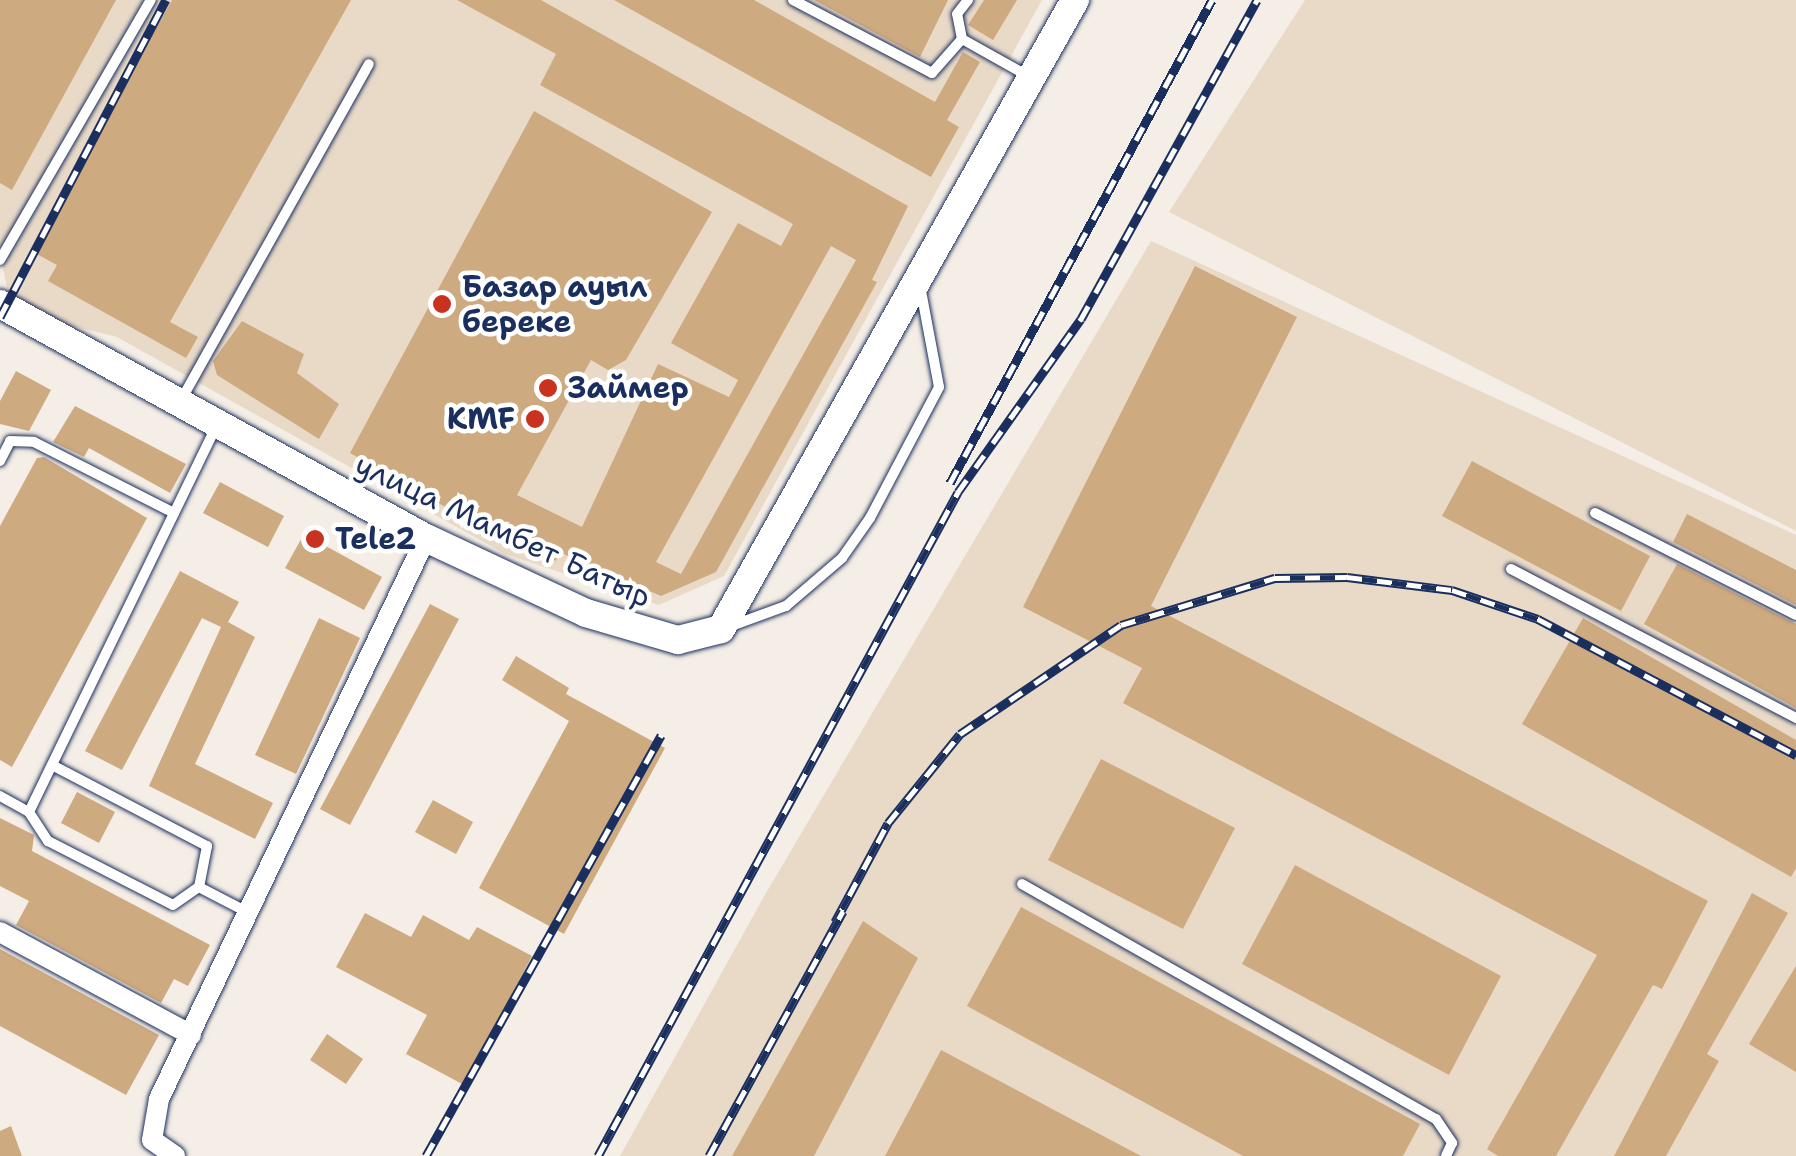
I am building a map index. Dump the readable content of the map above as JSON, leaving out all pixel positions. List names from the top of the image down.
{
  "streets": {
    "main road": ["улица Мамбет Батыр"]
  },
  "places": [
    "Базар ауыл береке",
    "Займер",
    "KMF",
    "Tele2"
  ]
}
